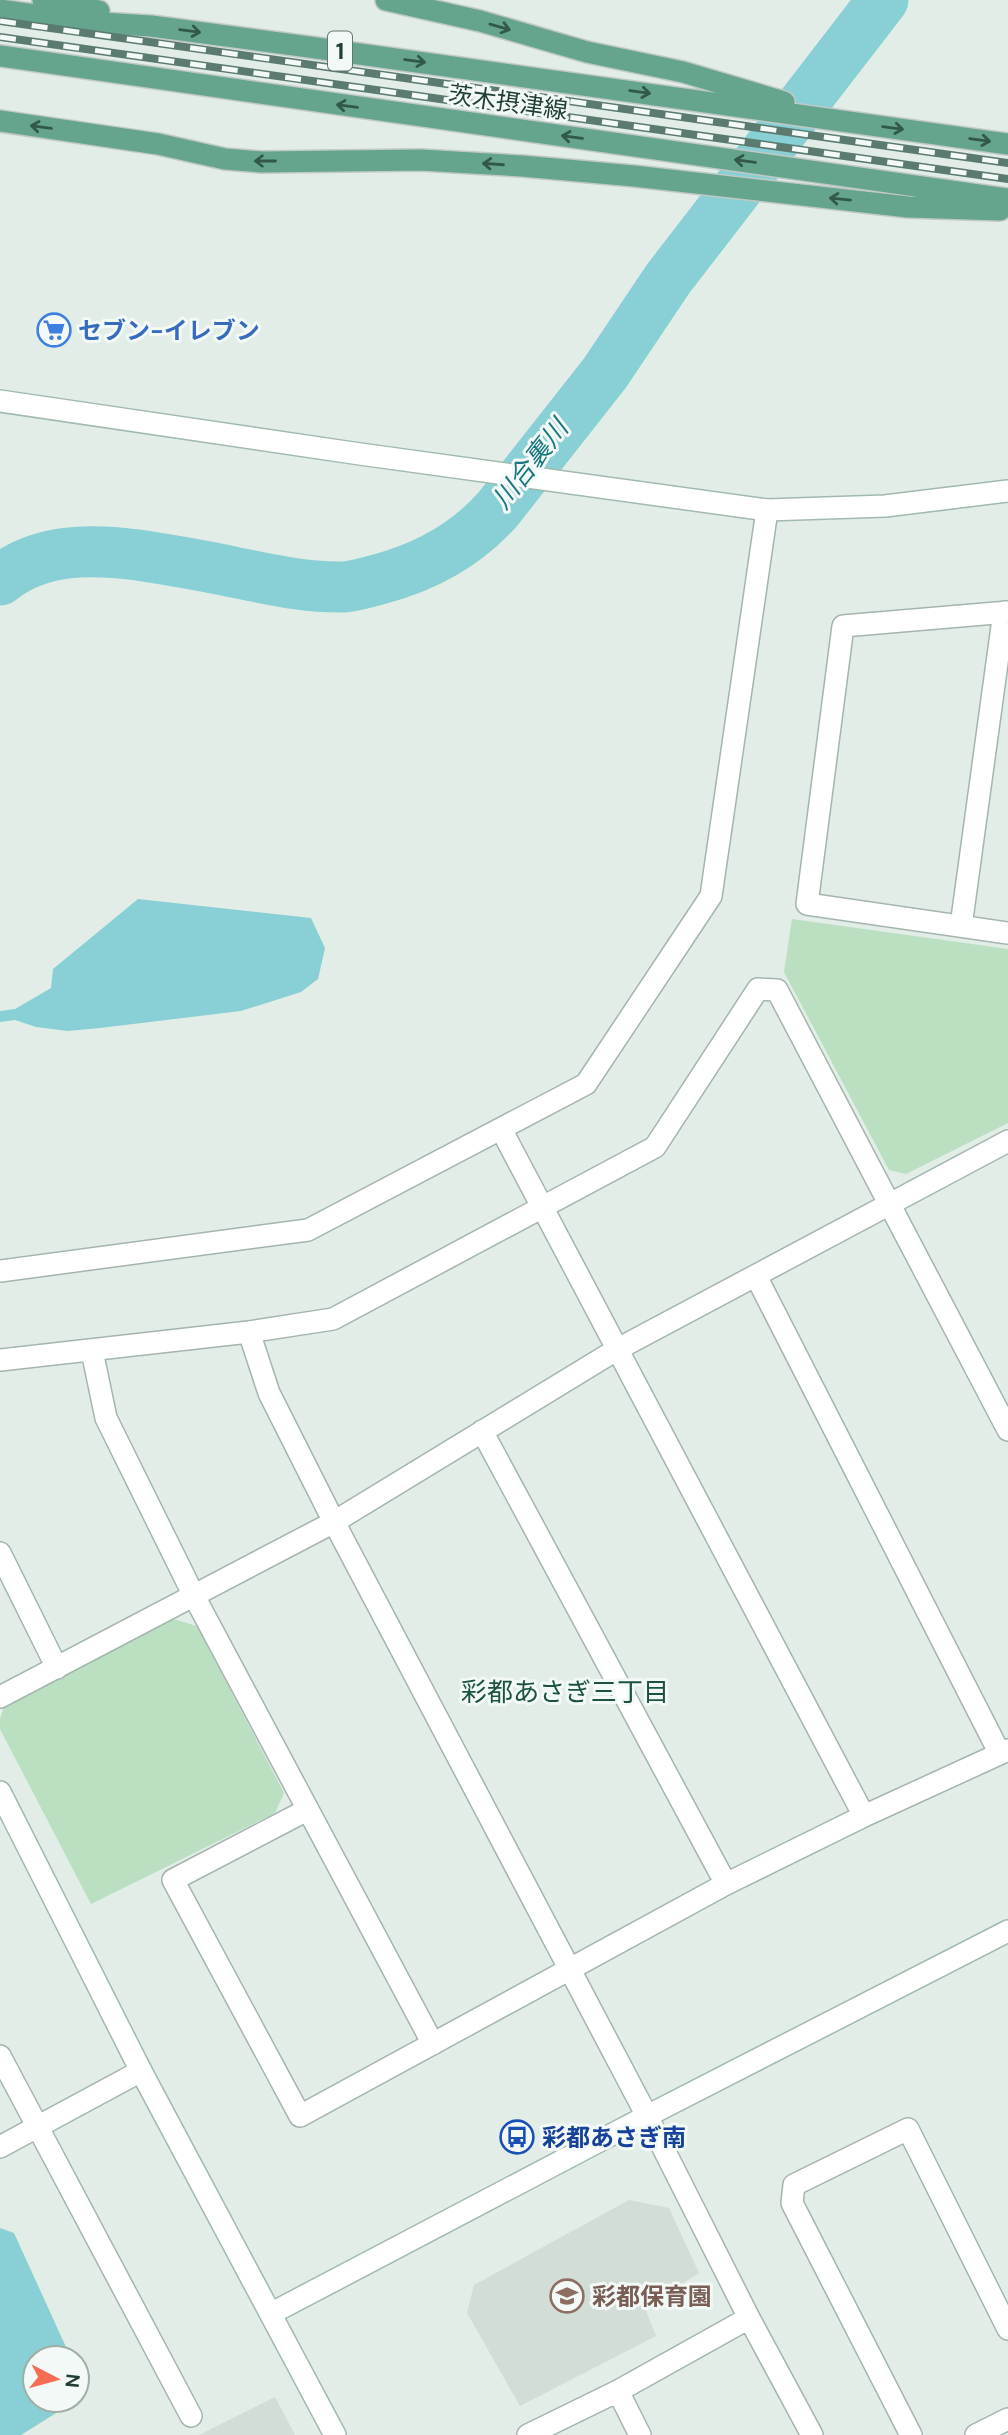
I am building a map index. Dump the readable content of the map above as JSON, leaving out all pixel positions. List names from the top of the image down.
{
  "streets": {
    "main road": ["1", "茨木摂津線"]
  },
  "districts": ["彩都あさぎ三丁目"],
  "water": ["川合裏川"],
  "places": {
    "supermarket": ["セブン-イレブン"],
    "bus stop": ["彩都あさぎ南"],
    "school or university": ["彩都保育園"]
  },
  "north": "right"
}
